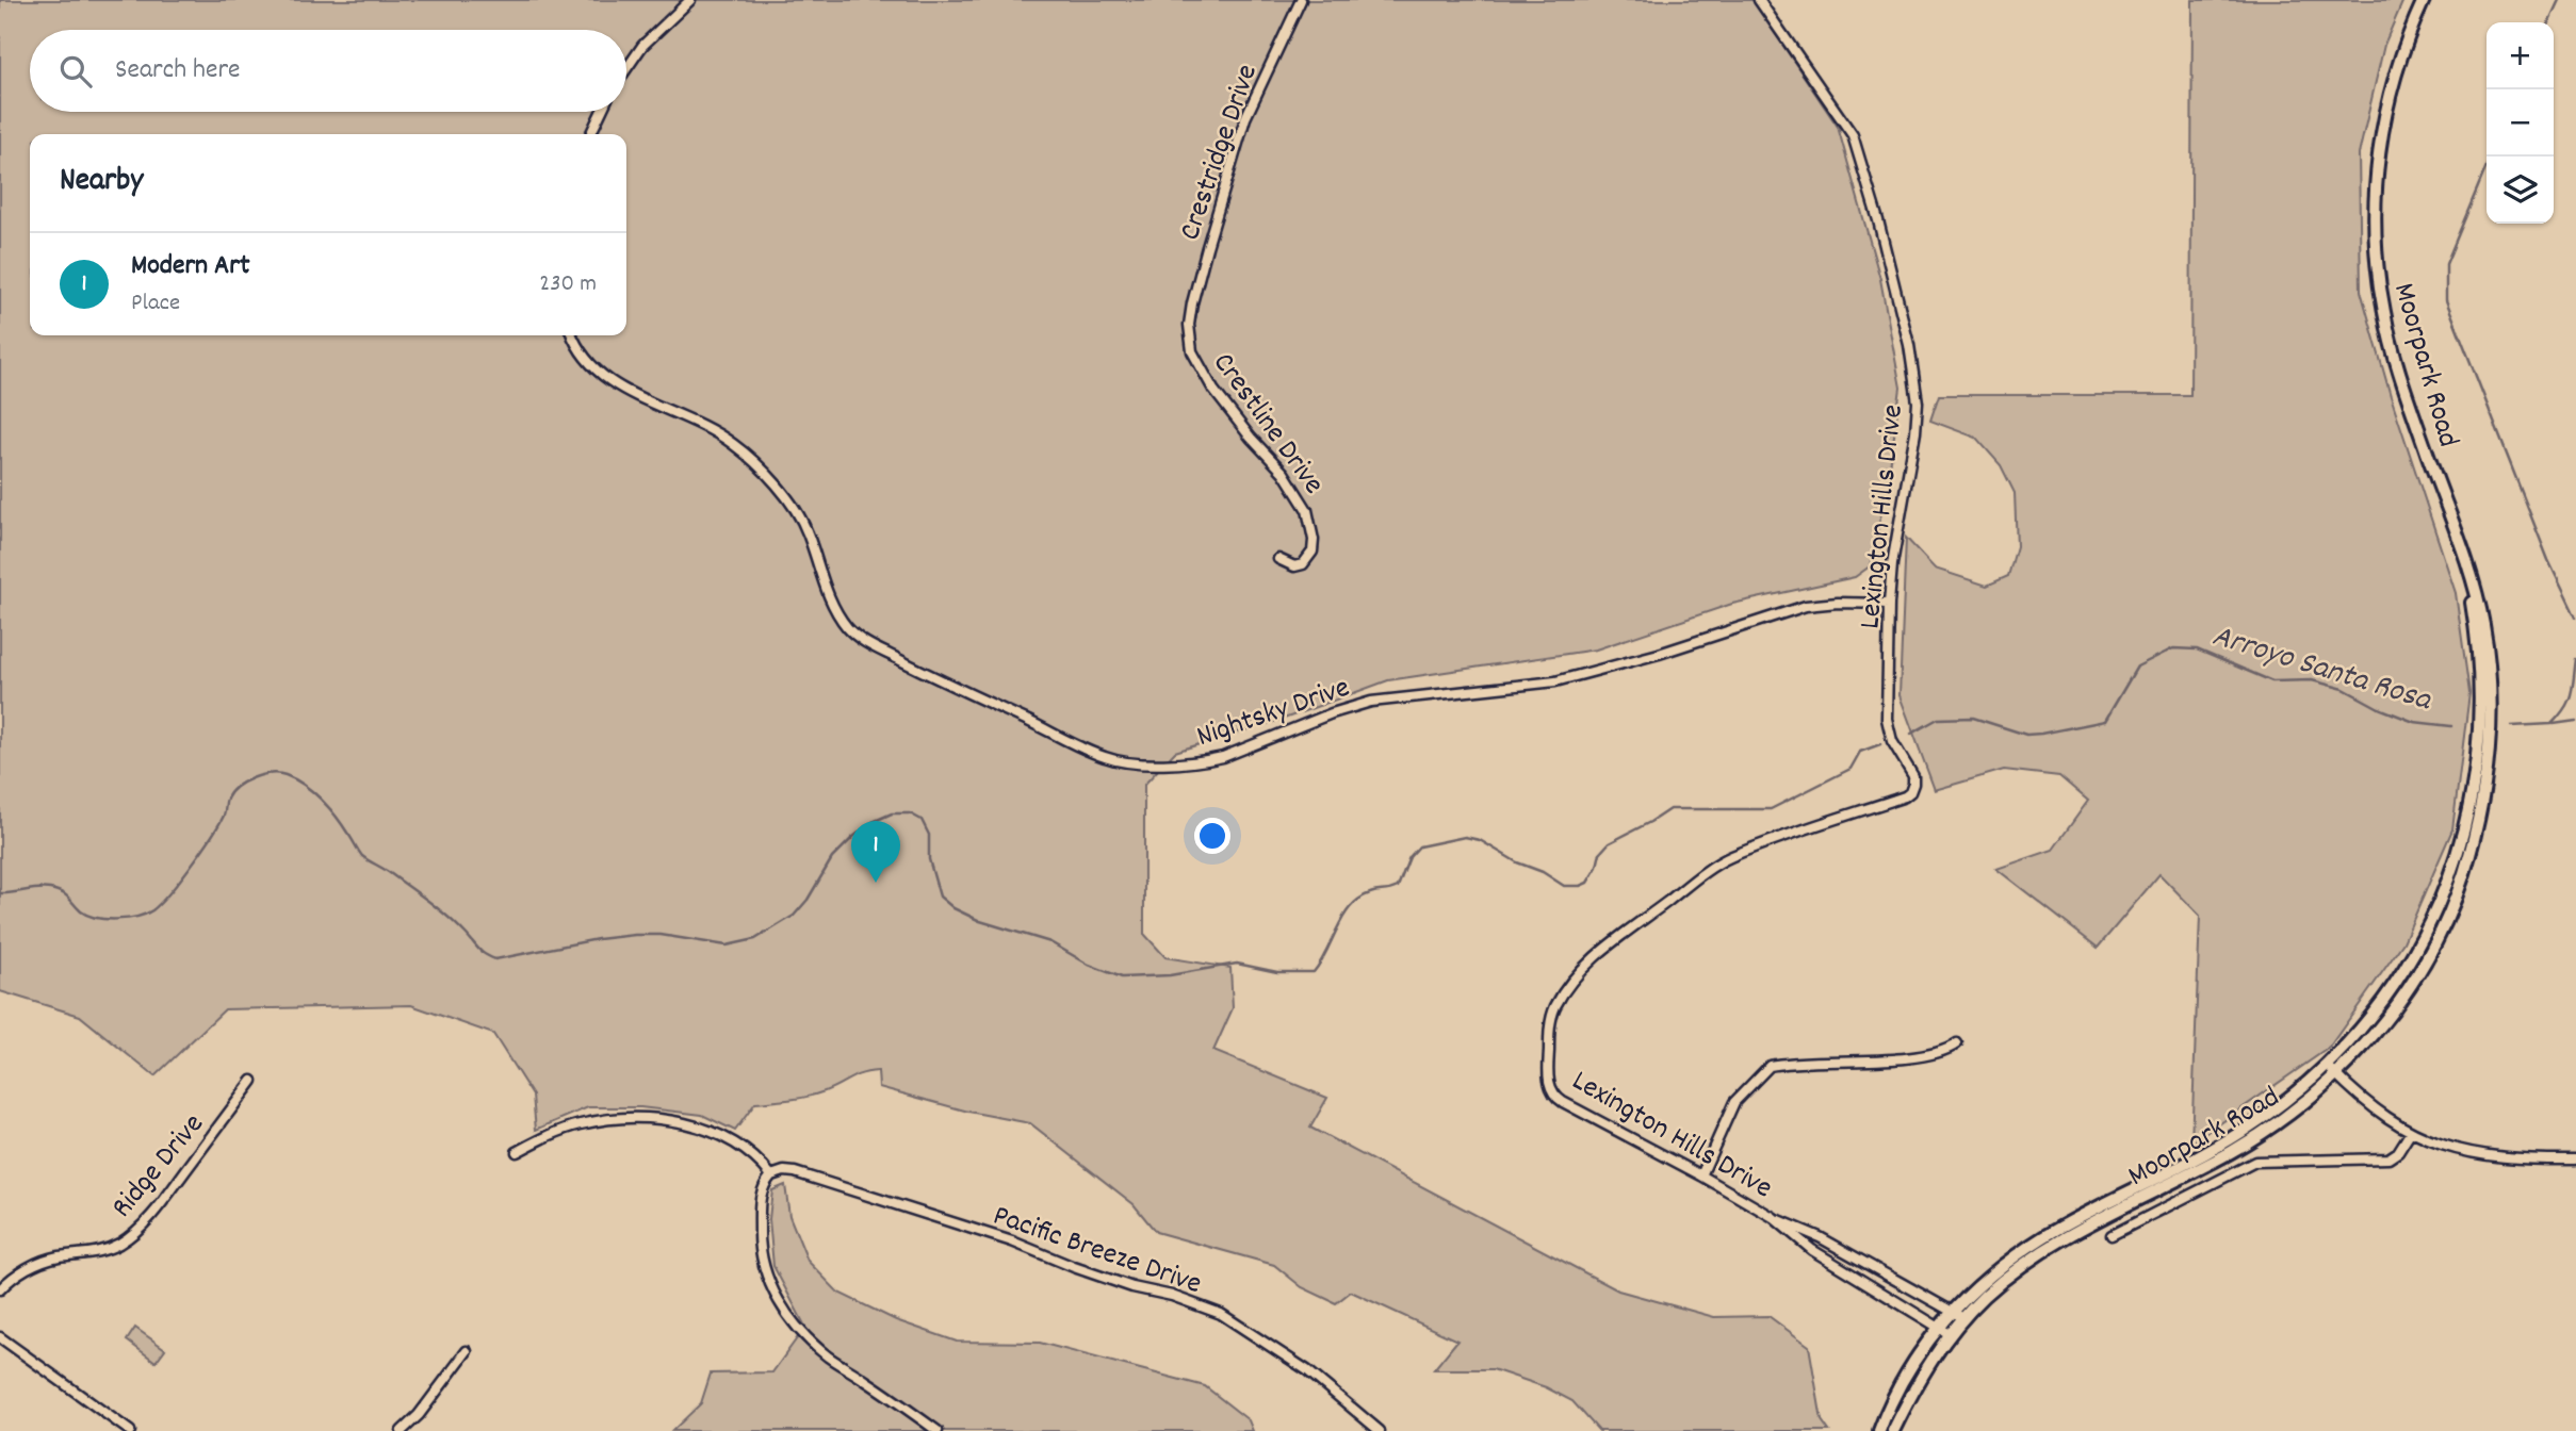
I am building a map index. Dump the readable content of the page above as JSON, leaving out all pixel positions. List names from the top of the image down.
{
  "streets": {
    "main road": ["Moorpark Road"],
    "street": [
      "Crestridge Drive",
      "Crestline Drive",
      "Lexington Hills Drive",
      "Nightsky Drive",
      "Ridge Drive",
      "Pacific Breeze Drive"
    ]
  },
  "crossings": [
    ["Crestridge Drive", "Crestline Drive"],
    ["Moorpark Road", "Lexington Hills Drive"],
    ["Lexington Hills Drive", "Nightsky Drive"]
  ],
  "water": ["Arroyo Santa Rosa"],
  "page": {
    "map_buttons": ["+", "−"],
    "search": "Search here",
    "heading": "Nearby",
    "list": [
      {
        "mark": "1",
        "name": "Modern Art",
        "note": "Place",
        "value": "230 m"
      }
    ],
    "pins": "1"
  }
}
